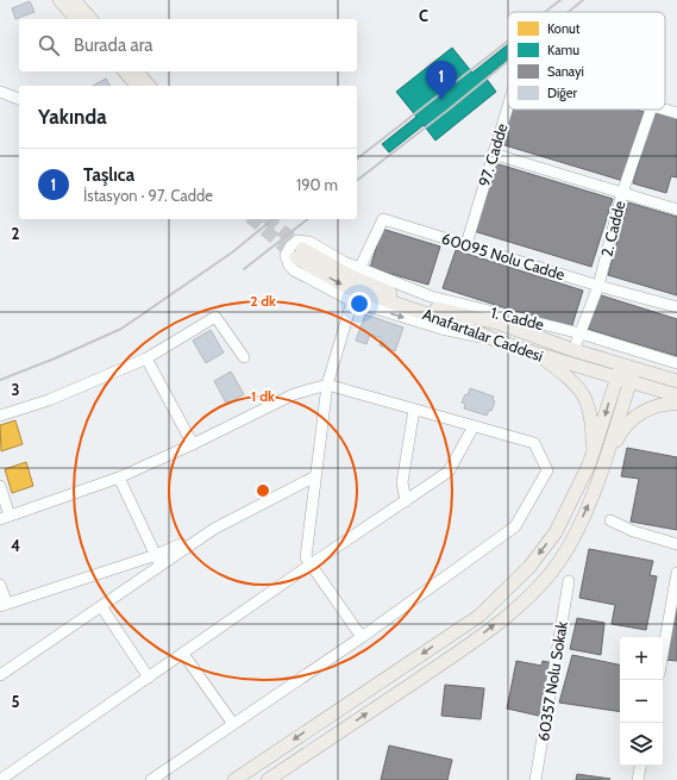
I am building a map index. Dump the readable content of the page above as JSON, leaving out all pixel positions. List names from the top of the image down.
{
  "streets": {
    "main road": ["Anafartalar Caddesi"],
    "street": [
      "97. Cadde",
      "2. Cadde",
      "60095 Nolu Cadde",
      "1. Cadde",
      "60357 Nolu Sokak"
    ]
  },
  "crossings": [
    ["97. Cadde", "60095 Nolu Cadde"],
    ["2. Cadde", "60095 Nolu Cadde"],
    ["2. Cadde", "1. Cadde"],
    ["2. Cadde", "Anafartalar Caddesi"],
    ["60095 Nolu Cadde", "1. Cadde"]
  ],
  "legend": [
    "Konut",
    "Kamu",
    "Sanayi",
    "Diğer"
  ],
  "page": {
    "search": "Burada ara",
    "pins": "1",
    "heading": "Yakında",
    "list": [
      {
        "mark": "1",
        "name": "Taşlıca",
        "note": "İstasyon · 97. Cadde",
        "value": "190 m"
      }
    ],
    "map_buttons": ["+", "−"]
  },
  "grid": {
    "columns": ["C"],
    "rows": [
      "2",
      "3",
      "4",
      "5"
    ]
  },
  "rings": ["2 dk", "1 dk"]
}
